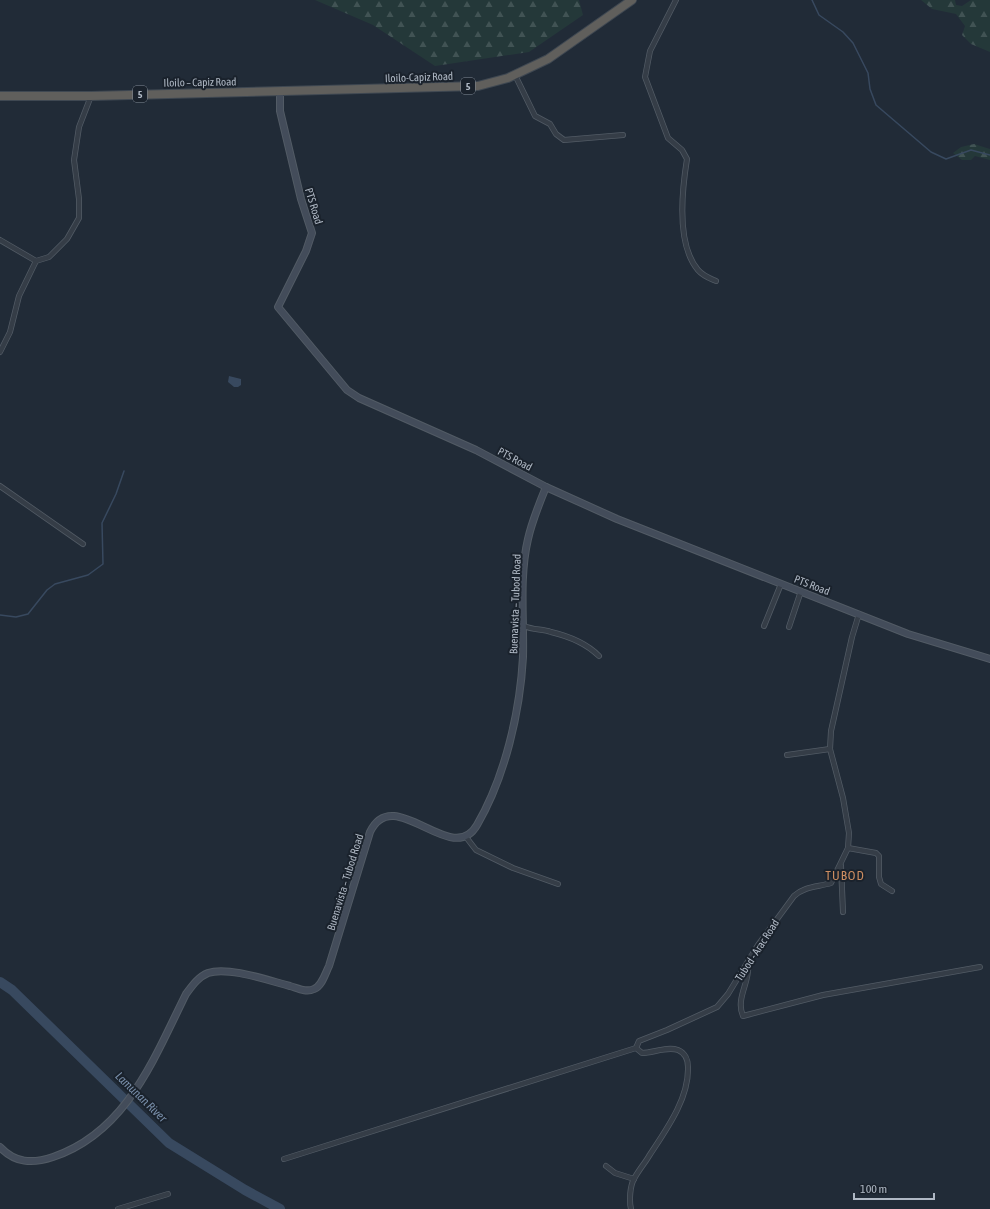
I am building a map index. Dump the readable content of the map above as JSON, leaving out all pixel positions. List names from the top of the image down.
{
  "streets": {
    "highway": ["Iloilo-Capiz Road", "Iloilo – Capiz Road", "5"],
    "main road": ["PTS Road", "Buenavista – Tubod Road"],
    "street": ["Tubod - Arac Road"]
  },
  "crossings": [
    ["Iloilo-Capiz Road", "Iloilo – Capiz Road"],
    ["Iloilo-Capiz Road", "PTS Road"],
    ["Iloilo – Capiz Road", "PTS Road"],
    ["PTS Road", "Buenavista – Tubod Road"],
    ["PTS Road", "Tubod - Arac Road"]
  ],
  "districts": ["TUBOD"],
  "water": ["Lamunan River"],
  "scale_bar": "100 m"
}
